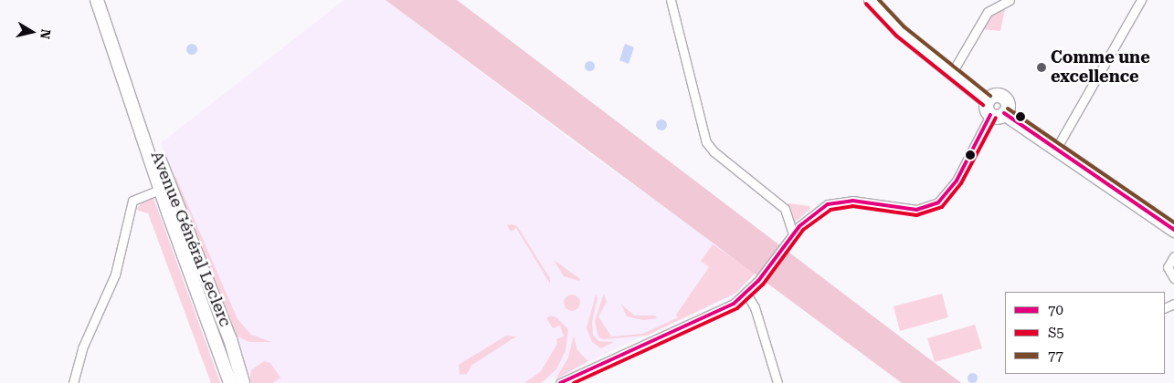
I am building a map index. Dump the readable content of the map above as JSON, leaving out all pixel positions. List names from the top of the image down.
{
  "streets": {
    "main road": ["Avenue Général Leclerc"]
  },
  "places": ["Comme une excellence"],
  "lines": ["transit line 77", "transit line S5", "transit line 70"],
  "legend": ["70", "S5", "77"],
  "north": "right"
}
